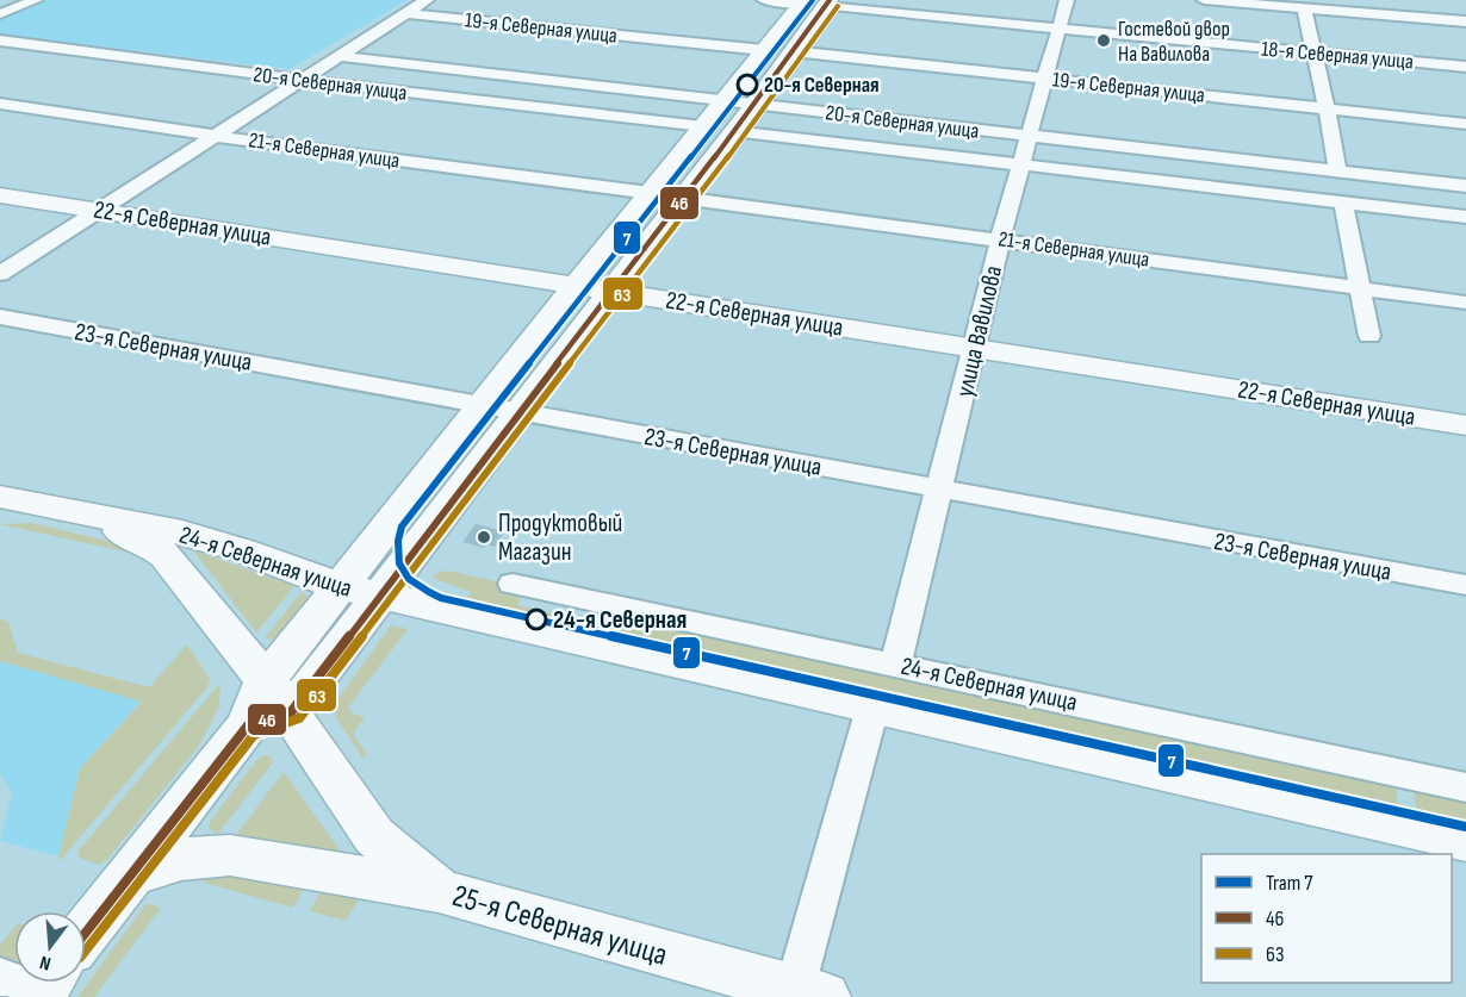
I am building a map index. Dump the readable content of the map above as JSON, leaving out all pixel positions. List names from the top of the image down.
{
  "streets": {
    "main road": ["22-я Северная улица", "24-я Северная улица", "25-я Северная улица"],
    "street": [
      "19-я Северная улица",
      "18-я Северная улица",
      "20-я Северная улица",
      "21-я Северная улица",
      "улица Вавилова",
      "23-я Северная улица"
    ]
  },
  "crossings": [
    ["19-я Северная улица", "улица Вавилова"],
    ["18-я Северная улица", "улица Вавилова"],
    ["20-я Северная улица", "улица Вавилова"],
    ["21-я Северная улица", "улица Вавилова"],
    ["22-я Северная улица", "улица Вавилова"],
    ["улица Вавилова", "23-я Северная улица"],
    ["улица Вавилова", "24-я Северная улица"],
    ["24-я Северная улица", "25-я Северная улица"]
  ],
  "places": [
    "Гостевой двор На Вавилова",
    "20-я Северная",
    "Продуктовый Магазин",
    "24-я Северная"
  ],
  "lines": ["tram line 7", "transit line 46", "transit line 63"],
  "legend": ["Tram 7", "46", "63"],
  "north": "bottom"
}
